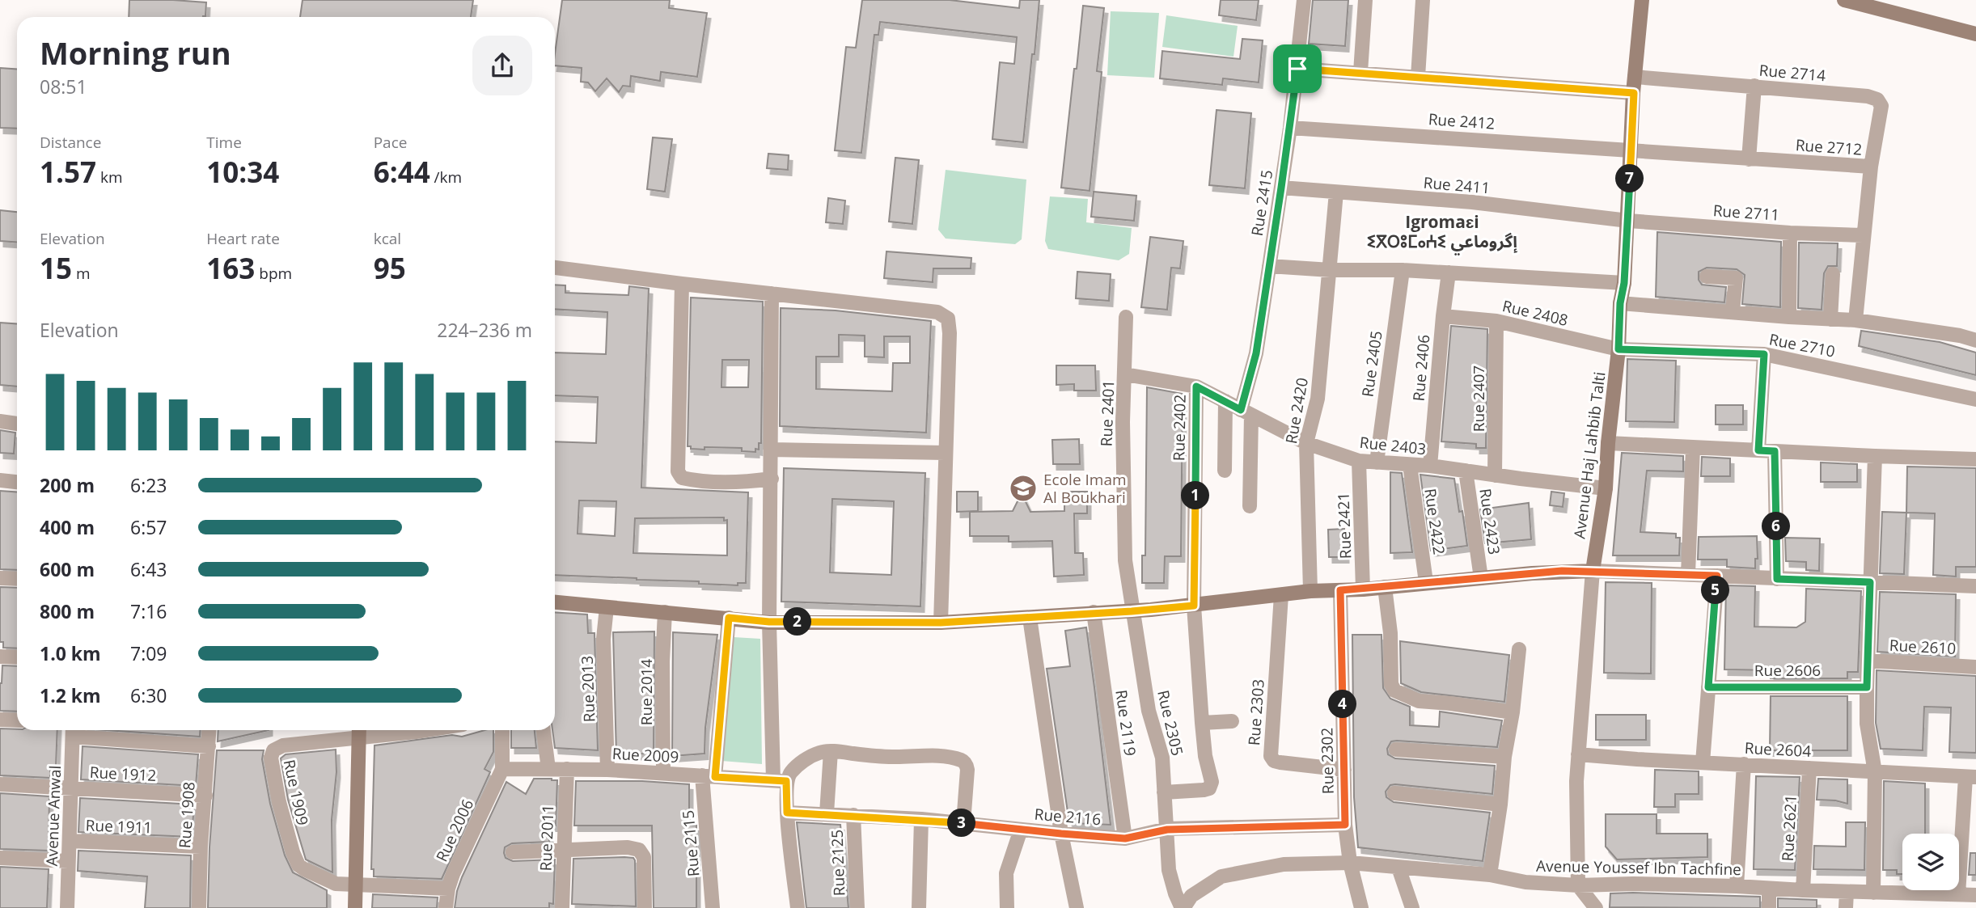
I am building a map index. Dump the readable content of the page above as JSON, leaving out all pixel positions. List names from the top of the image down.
{
  "streets": {
    "street": [
      "Rue 2714",
      "Rue 2412",
      "Rue 2712",
      "Rue 2411",
      "Rue 2415",
      "Rue 2711",
      "Rue 2408",
      "Rue 2710",
      "Rue 2405",
      "Rue 2406",
      "Rue 2407",
      "Rue 2420",
      "Rue 2401",
      "Rue 2402",
      "Rue 2403",
      "Avenue Haj Lahbib Talti",
      "Rue 2422",
      "Rue 2423",
      "Rue 2421",
      "Rue 2610",
      "Rue 2606",
      "Rue 2013",
      "Rue 2014",
      "Rue 2303",
      "Rue 2119",
      "Rue 2305",
      "Rue 2604",
      "Rue 2009",
      "Rue 2302",
      "Rue 1912",
      "Rue 1909",
      "Rue 1908",
      "Avenue Anwal",
      "Rue 2116",
      "Rue 1911",
      "Rue 2621",
      "Rue 2006",
      "Rue 2011",
      "Rue 2115",
      "Rue 2125",
      "Avenue Youssef Ibn Tachfine"
    ]
  },
  "crossings": [
    ["Rue 2714", "Rue 2712"],
    ["Rue 2714", "Avenue Haj Lahbib Talti"],
    ["Rue 2412", "Rue 2712"],
    ["Rue 2412", "Rue 2415"],
    ["Rue 2412", "Avenue Haj Lahbib Talti"],
    ["Rue 2712", "Rue 2711"],
    ["Rue 2712", "Avenue Haj Lahbib Talti"],
    ["Rue 2411", "Rue 2415"],
    ["Rue 2411", "Rue 2711"],
    ["Rue 2411", "Rue 2420"],
    ["Rue 2411", "Avenue Haj Lahbib Talti"],
    ["Rue 2415", "Rue 2403"],
    ["Rue 2711", "Avenue Haj Lahbib Talti"],
    ["Rue 2408", "Rue 2710"],
    ["Rue 2408", "Rue 2406"],
    ["Rue 2408", "Rue 2407"],
    ["Rue 2408", "Avenue Haj Lahbib Talti"],
    ["Rue 2710", "Avenue Haj Lahbib Talti"],
    ["Rue 2405", "Rue 2403"],
    ["Rue 2406", "Rue 2403"],
    ["Rue 2407", "Rue 2403"],
    ["Rue 2420", "Rue 2403"],
    ["Rue 2401", "Rue 2403"],
    ["Rue 2401", "Rue 2305"],
    ["Rue 2402", "Rue 2403"],
    ["Rue 2402", "Rue 2305"],
    ["Rue 2403", "Avenue Haj Lahbib Talti"],
    ["Rue 2403", "Rue 2422"],
    ["Rue 2403", "Rue 2423"],
    ["Rue 2403", "Rue 2421"],
    ["Avenue Haj Lahbib Talti", "Rue 2604"],
    ["Avenue Haj Lahbib Talti", "Avenue Youssef Ibn Tachfine"],
    ["Rue 2013", "Rue 2009"],
    ["Rue 2014", "Rue 2009"],
    ["Rue 2303", "Rue 2302"],
    ["Rue 2119", "Rue 2116"],
    ["Rue 2305", "Rue 2116"],
    ["Rue 2305", "Avenue Youssef Ibn Tachfine"],
    ["Rue 2604", "Rue 2621"],
    ["Rue 2009", "Rue 2006"],
    ["Rue 2009", "Rue 2011"],
    ["Rue 2009", "Rue 2115"],
    ["Rue 2302", "Rue 2116"],
    ["Rue 2302", "Avenue Youssef Ibn Tachfine"],
    ["Rue 1912", "Rue 1908"],
    ["Rue 1912", "Avenue Anwal"],
    ["Rue 1908", "Rue 1911"],
    ["Avenue Anwal", "Rue 1911"],
    ["Rue 2116", "Rue 2125"],
    ["Rue 2621", "Avenue Youssef Ibn Tachfine"]
  ],
  "districts": ["Igromaɛi ⵉⴳⵔⵓⵎⴰⵄⵉ إگروماعي"],
  "places": {
    "school or university": ["Ecole Imam Al Boukhari"]
  },
  "page": {
    "heading": ["Morning run", "08:51"],
    "stats": [
      ["Distance", "1.57 km"],
      ["Time", "10:34"],
      ["Pace", "6:44 /km"],
      ["Elevation", "15 m"],
      ["Heart rate", "163 bpm"],
      ["kcal", "95"]
    ],
    "pins": [
      "7",
      "1",
      "6",
      "5",
      "2",
      "4",
      "3"
    ],
    "chart": ["Elevation", "224–236 m"],
    "list": [
      {
        "name": "200 m",
        "note": "6:23"
      },
      {
        "name": "400 m",
        "note": "6:57"
      },
      {
        "name": "600 m",
        "note": "6:43"
      },
      {
        "name": "800 m",
        "note": "7:16"
      },
      {
        "name": "1.0 km",
        "note": "7:09"
      },
      {
        "name": "1.2 km",
        "note": "6:30"
      }
    ]
  }
}
